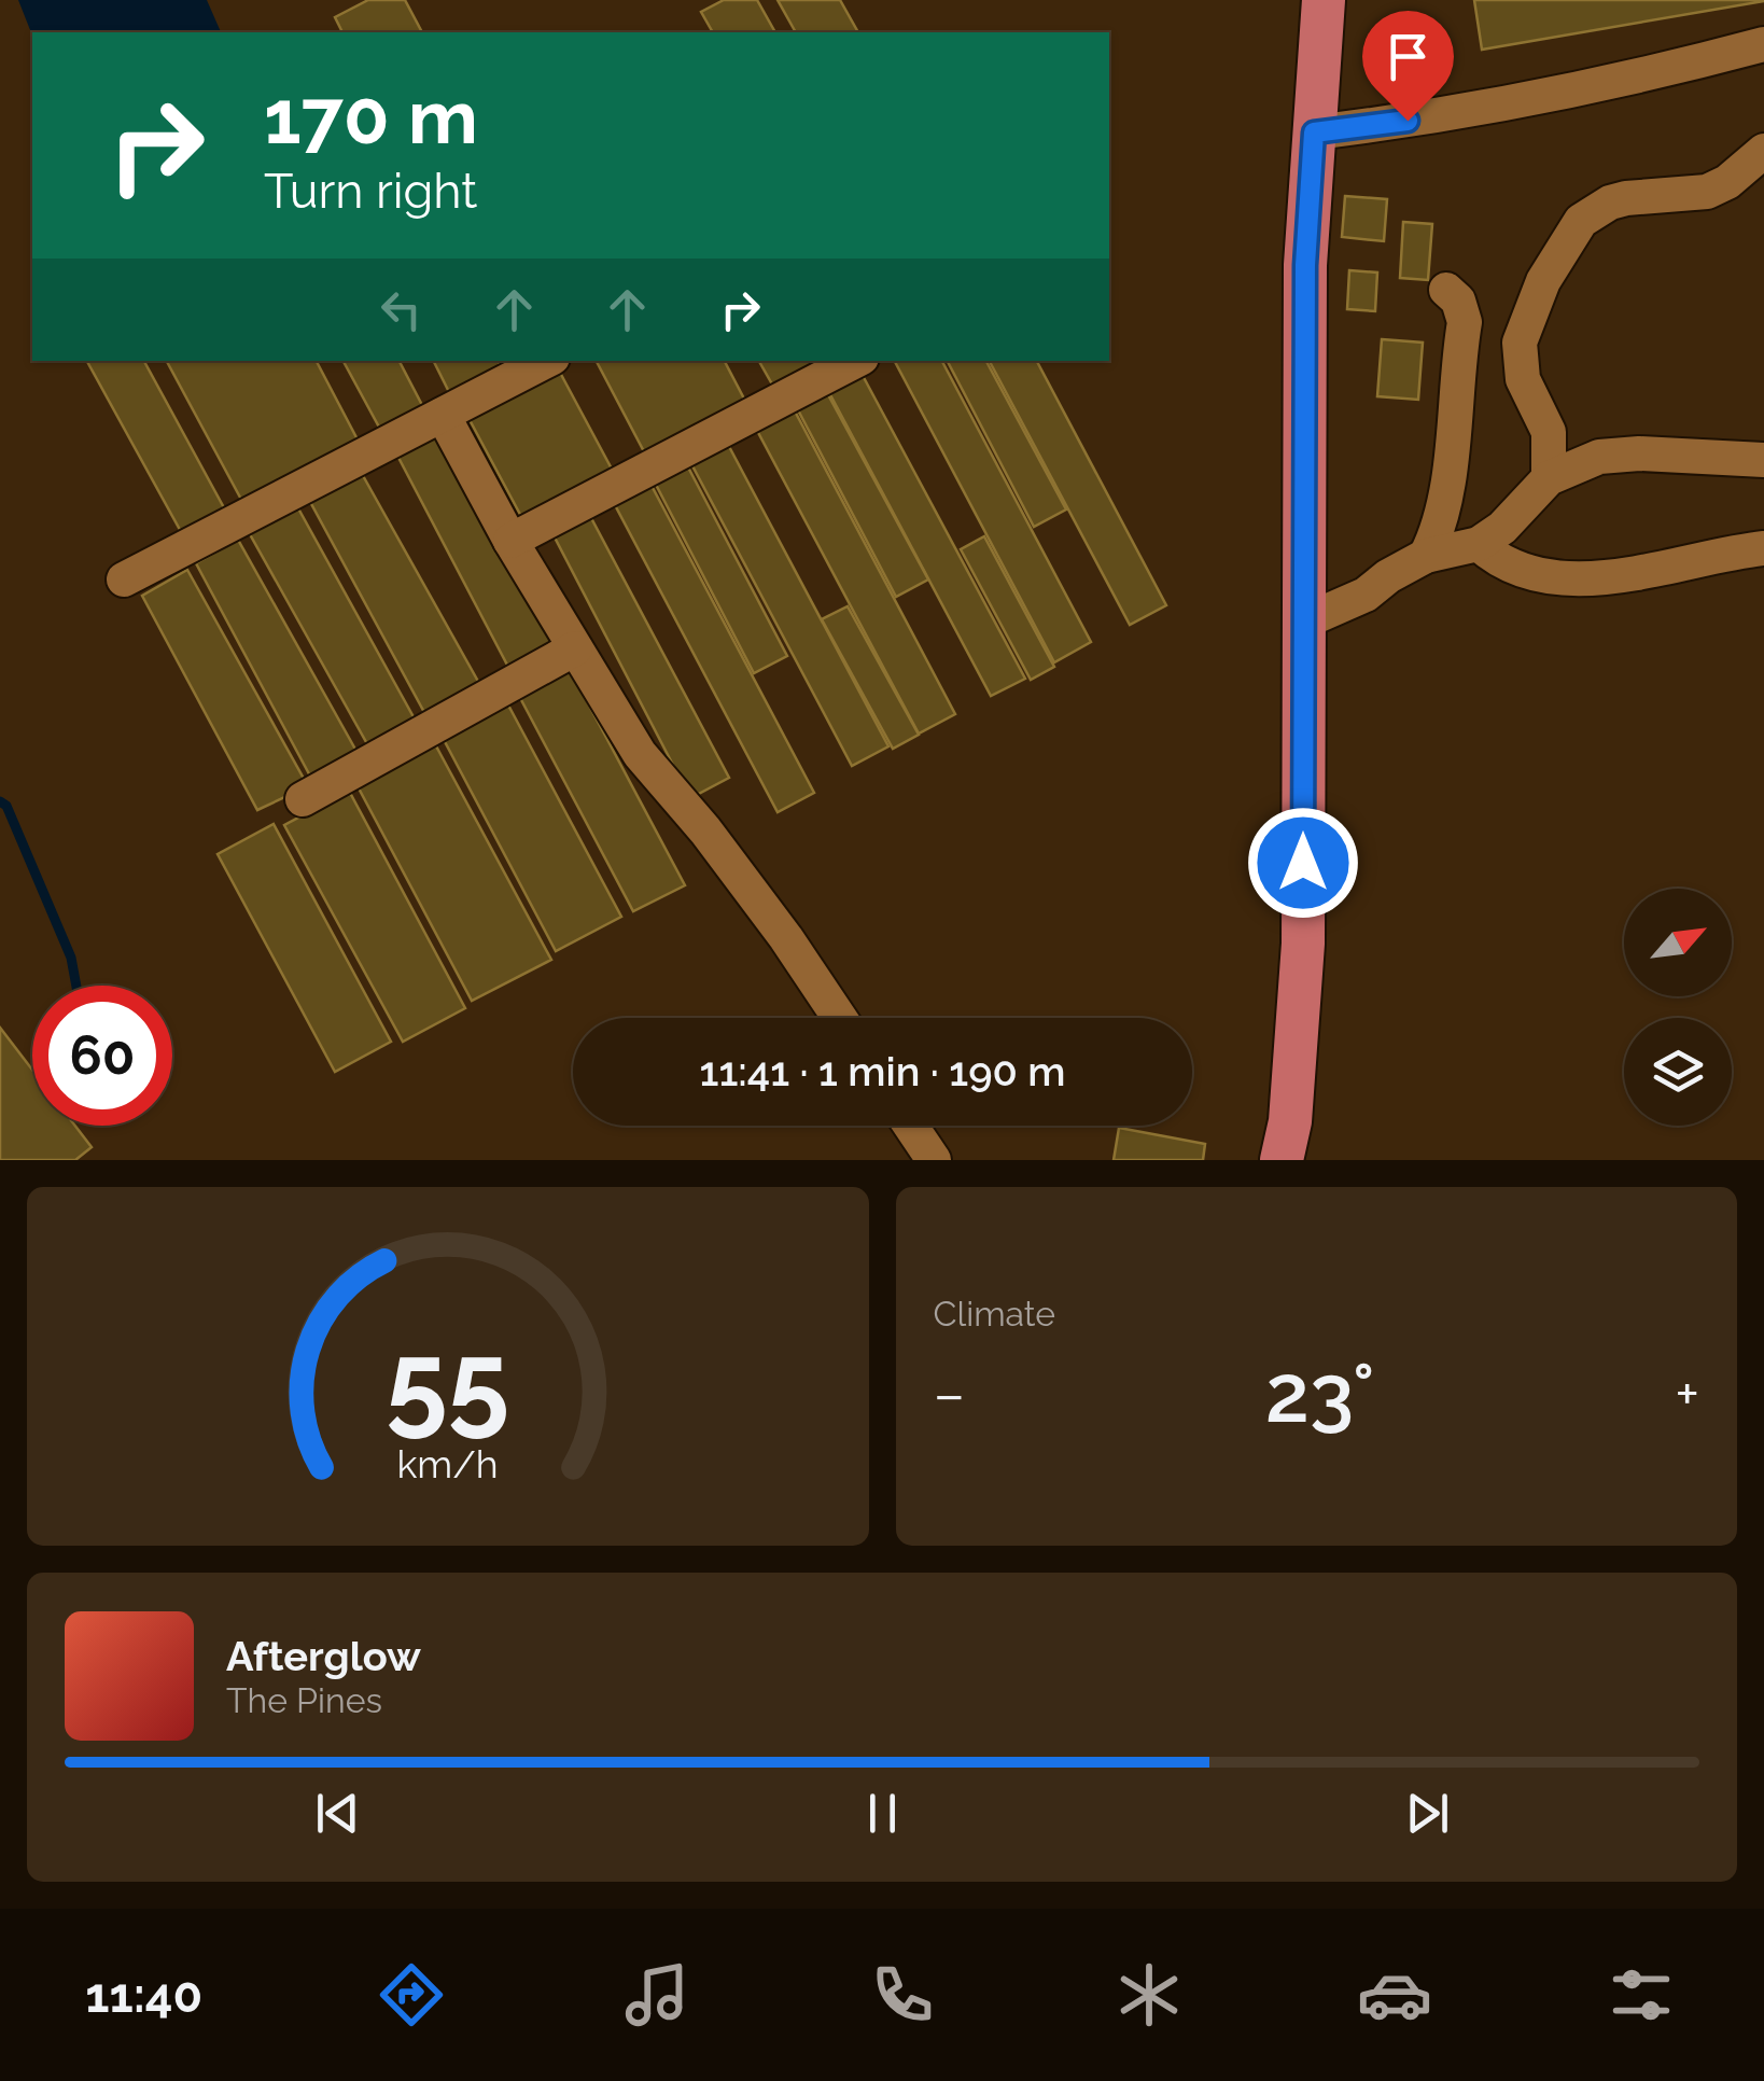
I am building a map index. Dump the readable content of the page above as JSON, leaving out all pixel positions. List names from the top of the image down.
{
  "north": "top right",
  "page": {
    "turn": ["170 m", "Turn right"],
    "limit": "60",
    "trip": "11:41 · 1 min · 190 m",
    "tile": "Climate",
    "heat": ["−", "23°", "+"],
    "song": ["Afterglow", "The Pines"],
    "tabs": "11:40",
    "gauge": ["55", "km/h"]
  }
}
